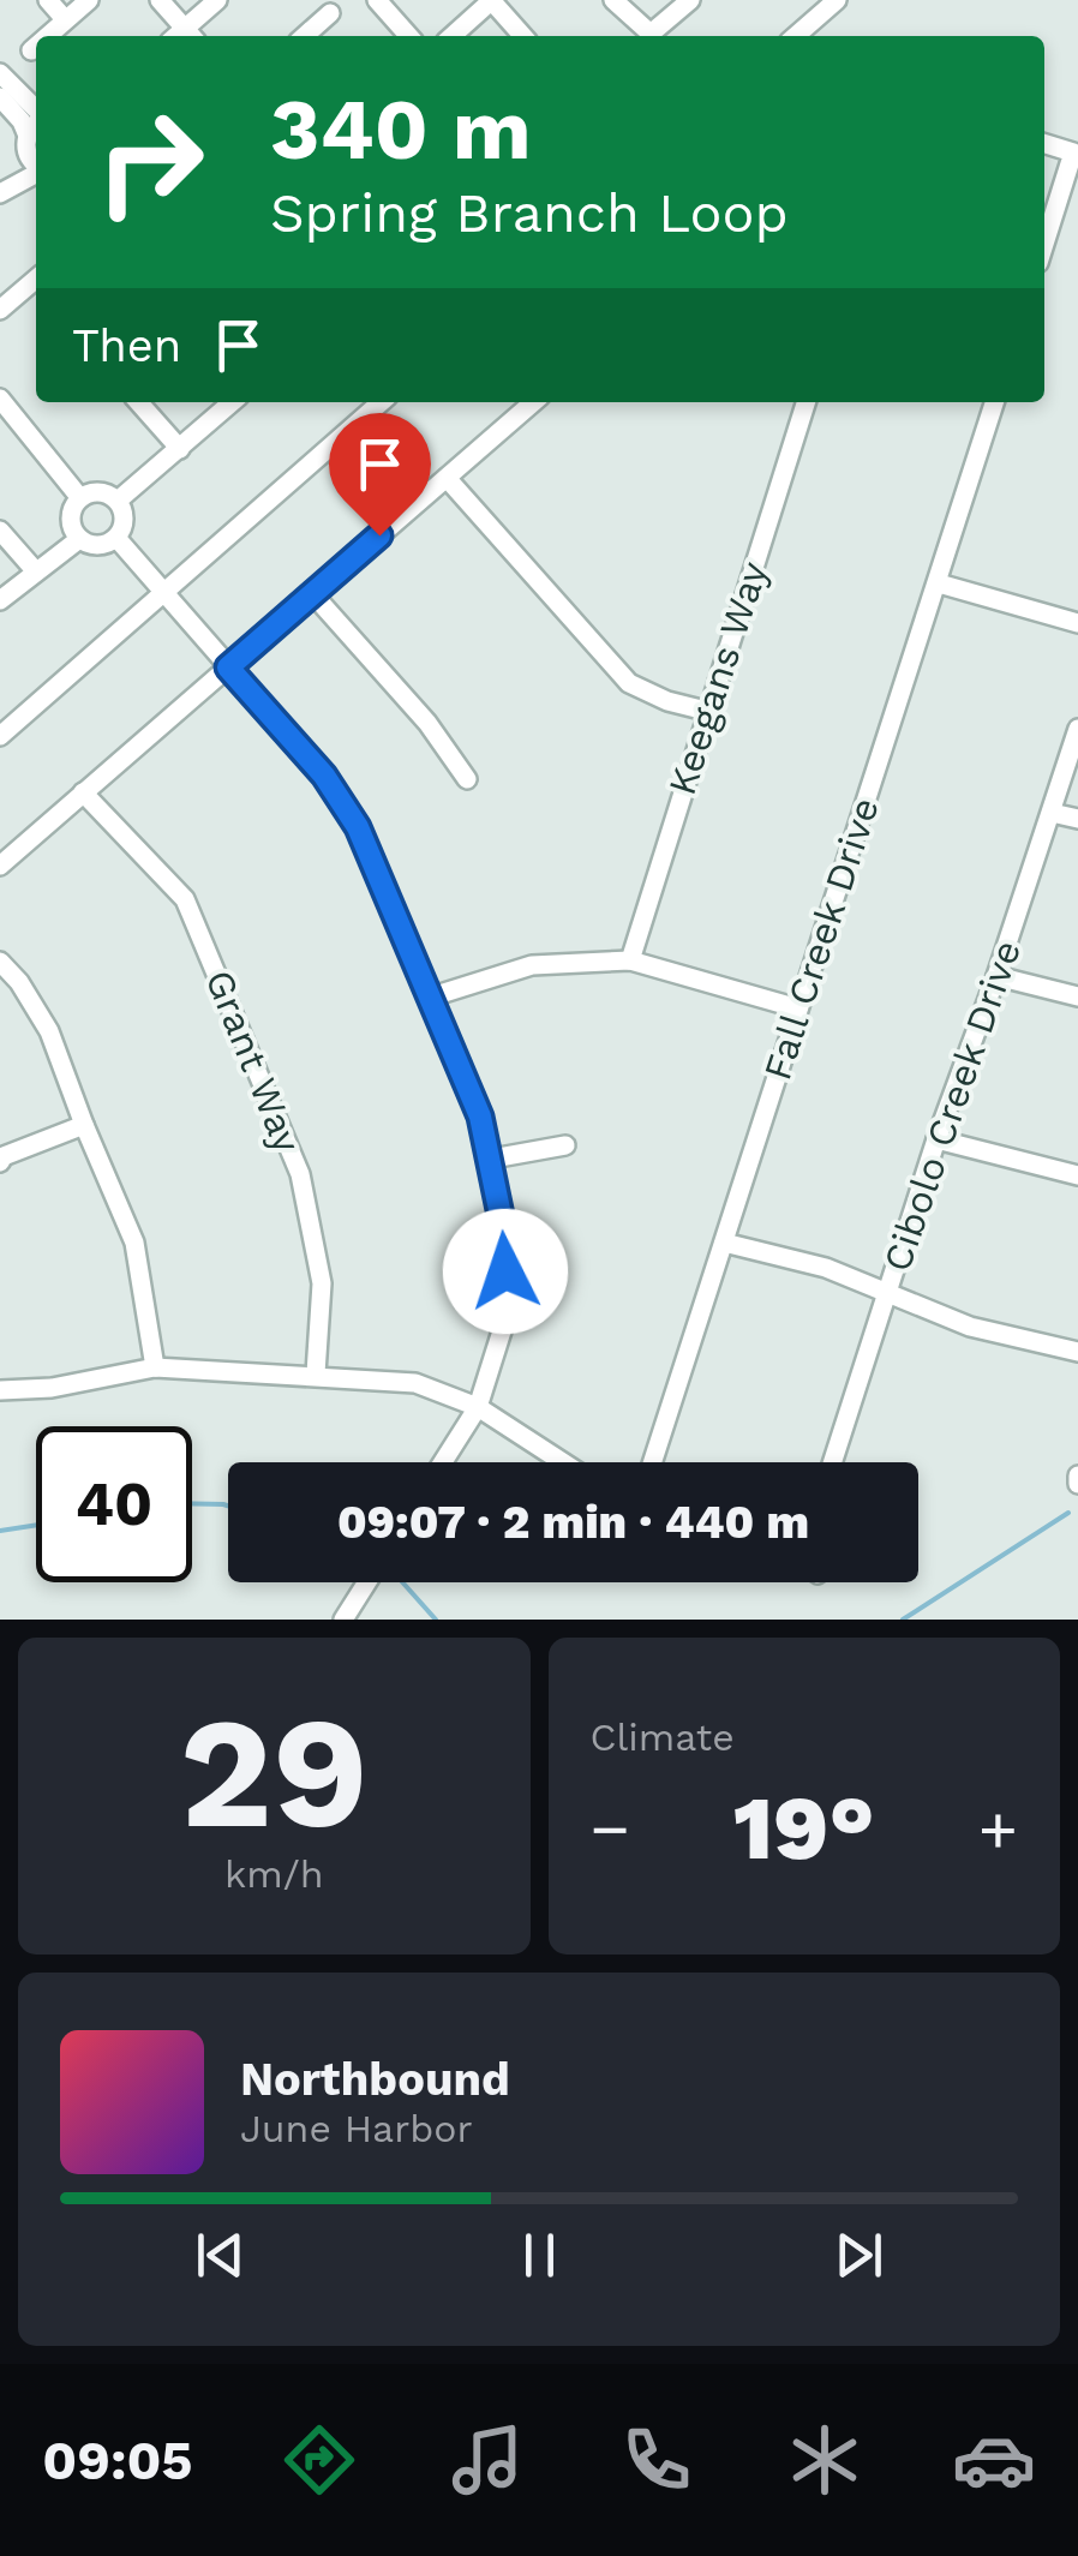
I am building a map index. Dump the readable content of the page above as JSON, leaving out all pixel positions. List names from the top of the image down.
{
  "streets": {
    "street": [
      "Keegans Way",
      "Fall Creek Drive",
      "Grant Way",
      "Cibolo Creek Drive"
    ]
  },
  "page": {
    "turn": ["340 m", "Spring Branch Loop"],
    "then": "Then",
    "limit": "40",
    "trip": "09:07 · 2 min · 440 m",
    "tile": [
      ["29", "km/h"],
      "Climate"
    ],
    "heat": ["−", "19°", "+"],
    "song": ["Northbound", "June Harbor"],
    "tabs": "09:05"
  }
}
